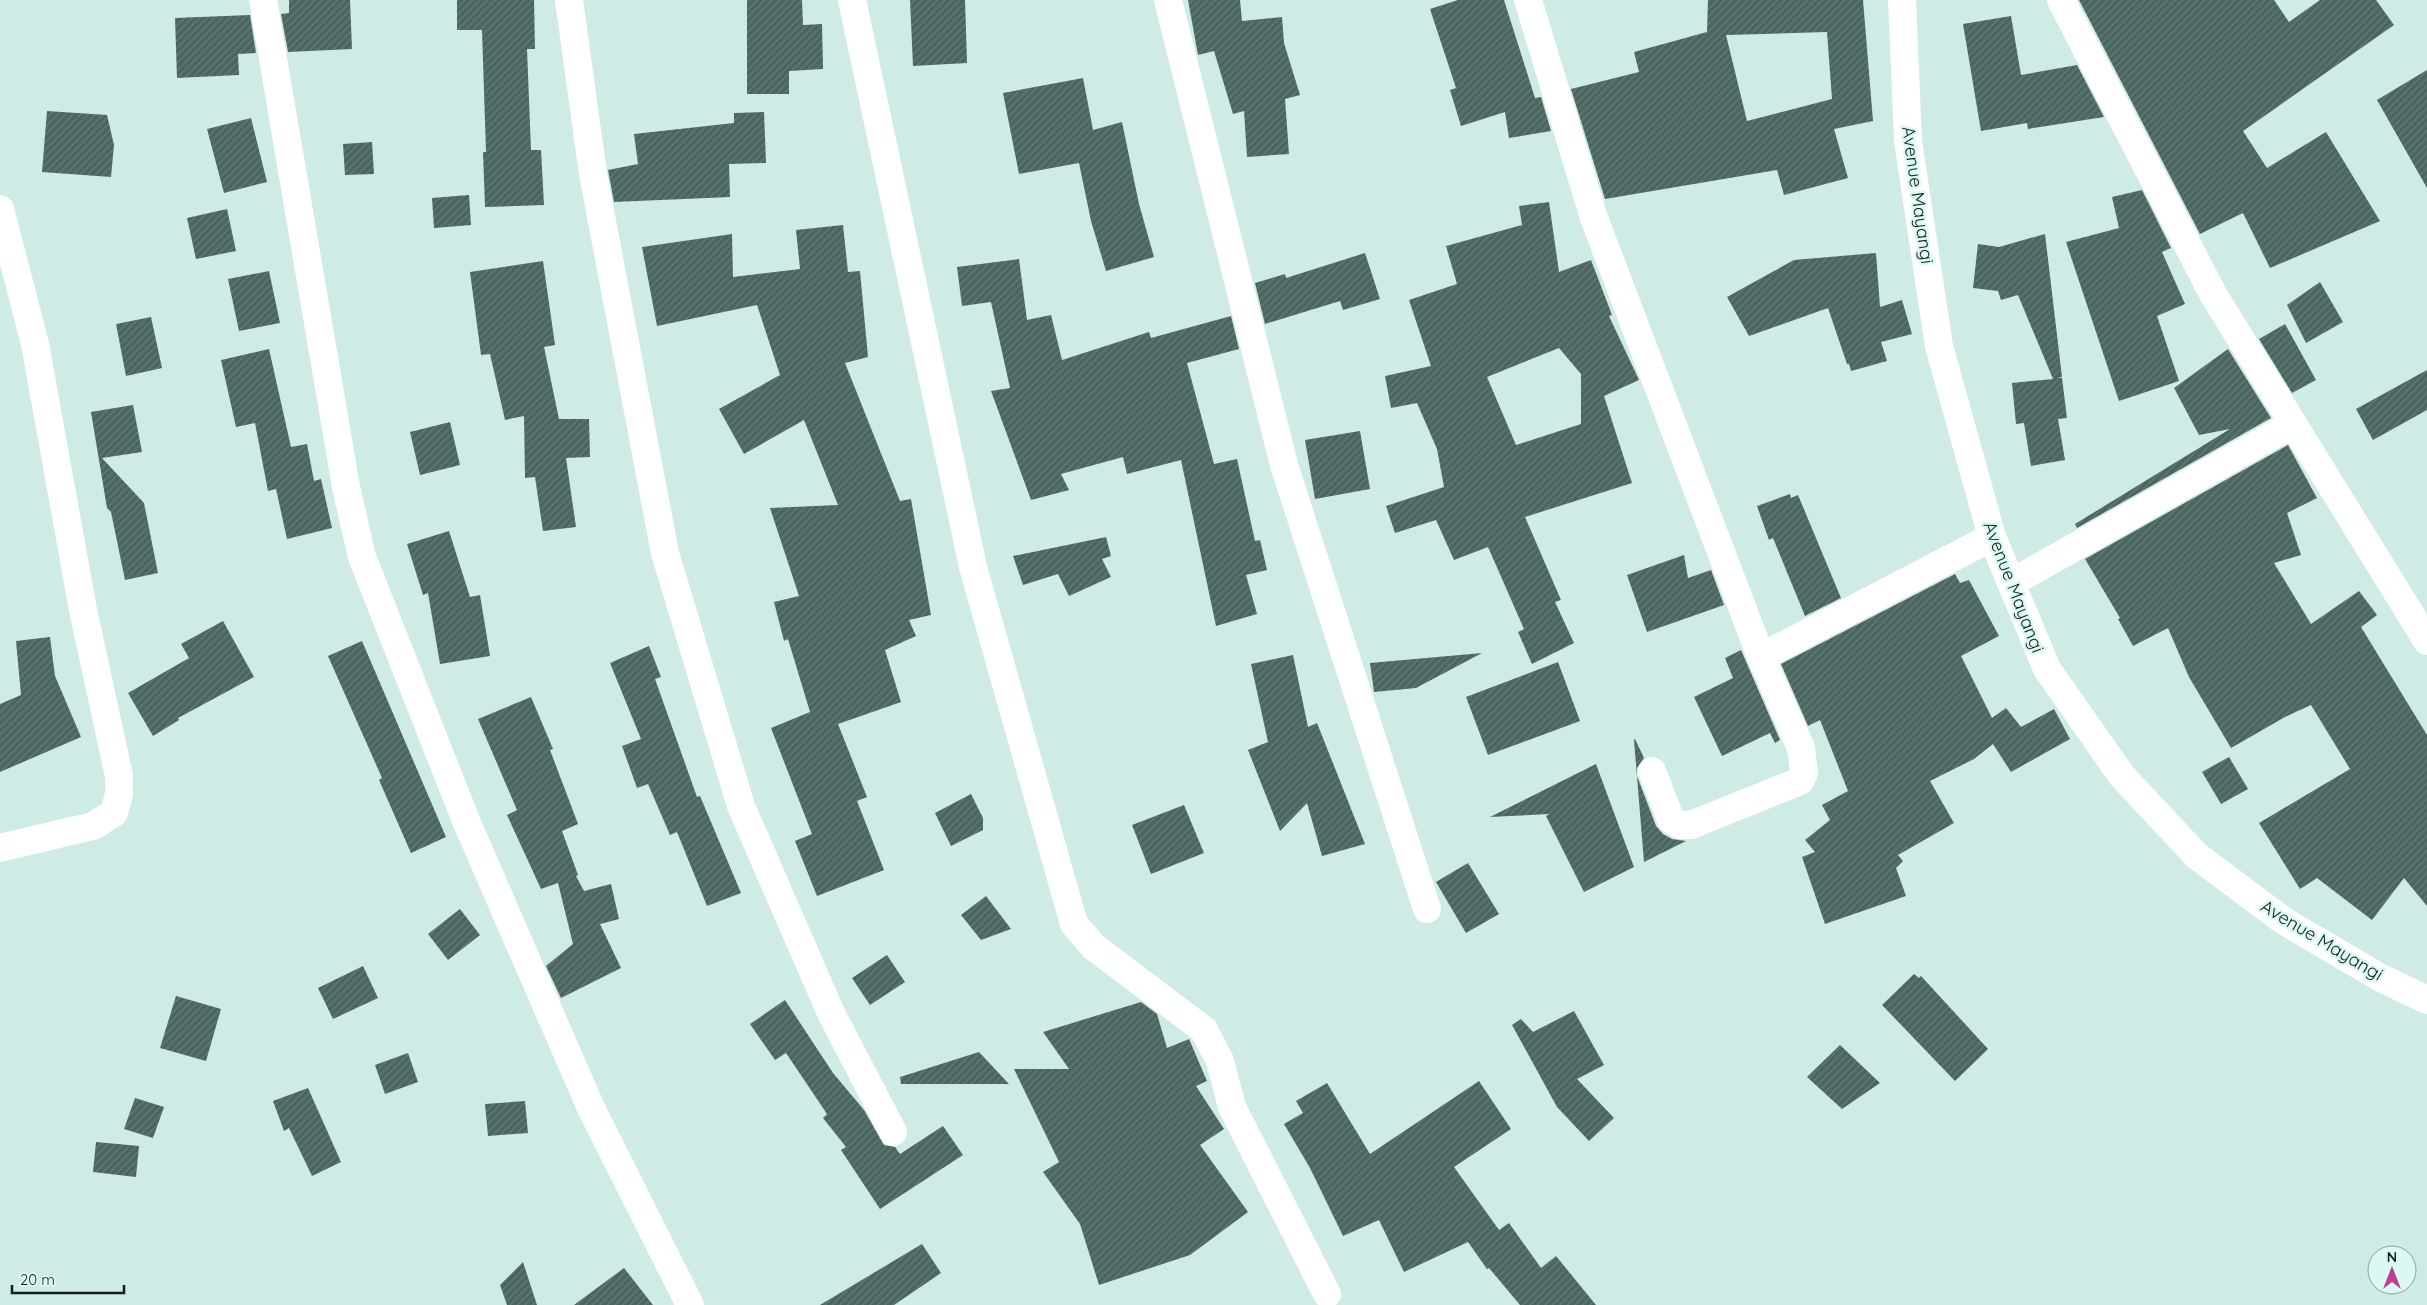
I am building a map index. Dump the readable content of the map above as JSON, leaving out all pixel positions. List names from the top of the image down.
{
  "streets": {
    "street": ["Avenue Mayangi"]
  },
  "scale_bar": "20 m",
  "north": "top"
}
